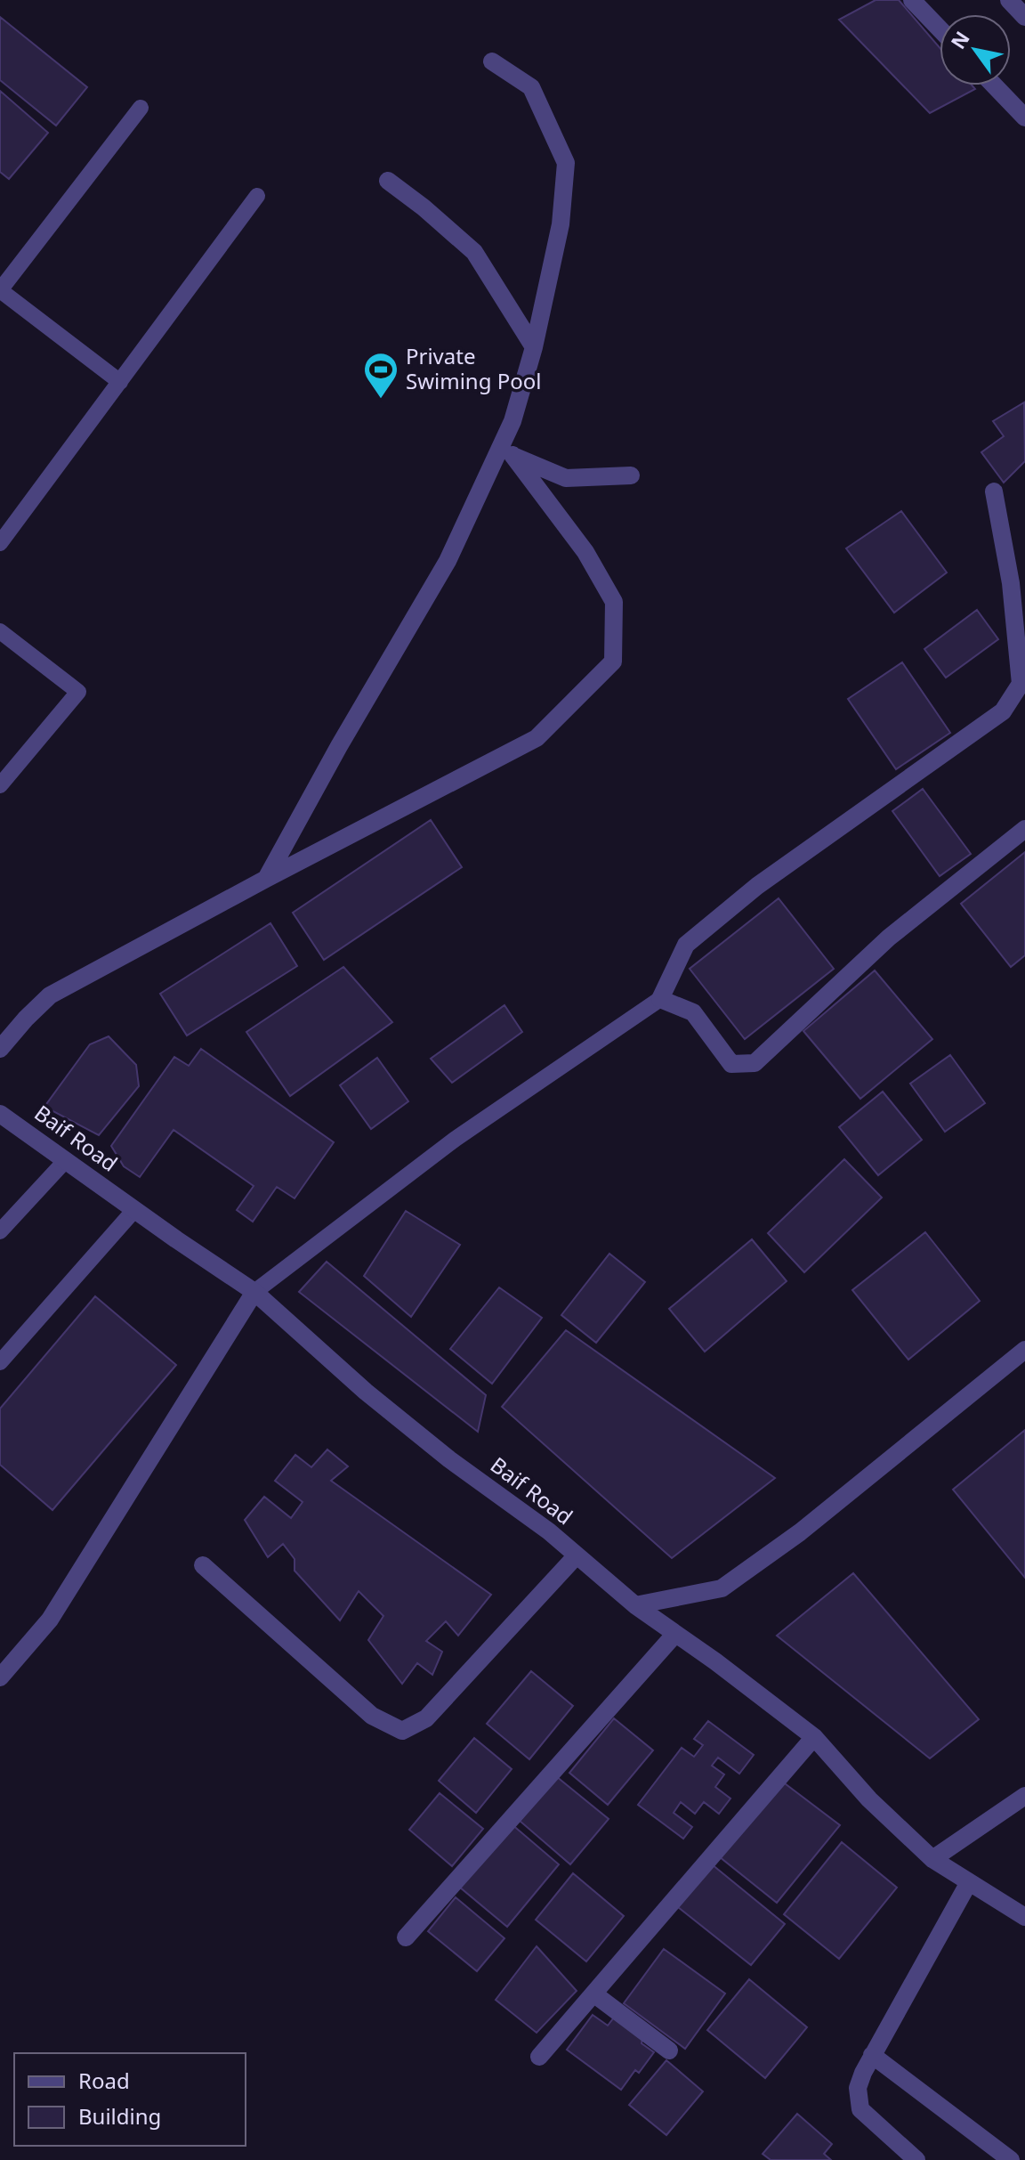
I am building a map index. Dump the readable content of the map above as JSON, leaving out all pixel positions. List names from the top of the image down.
{
  "streets": {
    "street": ["Baif Road"]
  },
  "places": {
    "sports": ["Private Swiming Pool"]
  },
  "legend": ["Road", "Building"],
  "north": "top left"
}
